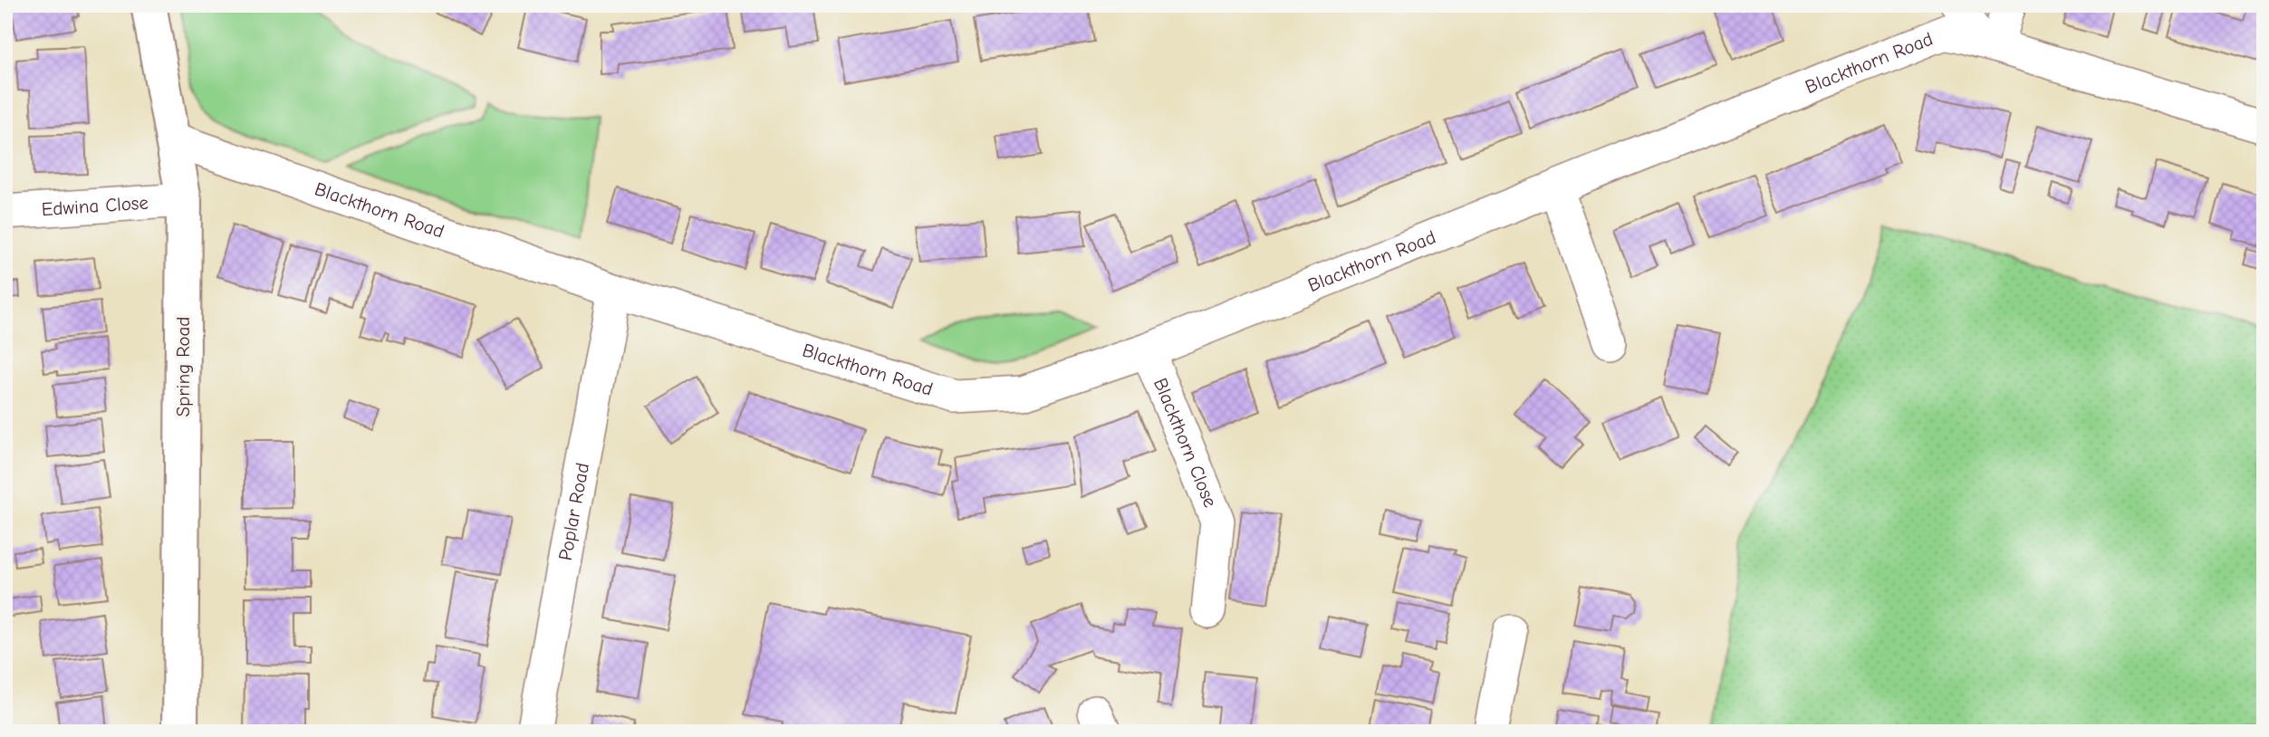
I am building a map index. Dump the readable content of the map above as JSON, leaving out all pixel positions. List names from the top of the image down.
{
  "streets": {
    "street": [
      "Blackthorn Road",
      "Edwina Close",
      "Spring Road",
      "Blackthorn Close",
      "Poplar Road"
    ]
  },
  "crossings": [
    ["Blackthorn Road", "Spring Road"],
    ["Blackthorn Road", "Blackthorn Close"],
    ["Blackthorn Road", "Poplar Road"],
    ["Edwina Close", "Spring Road"]
  ]
}
